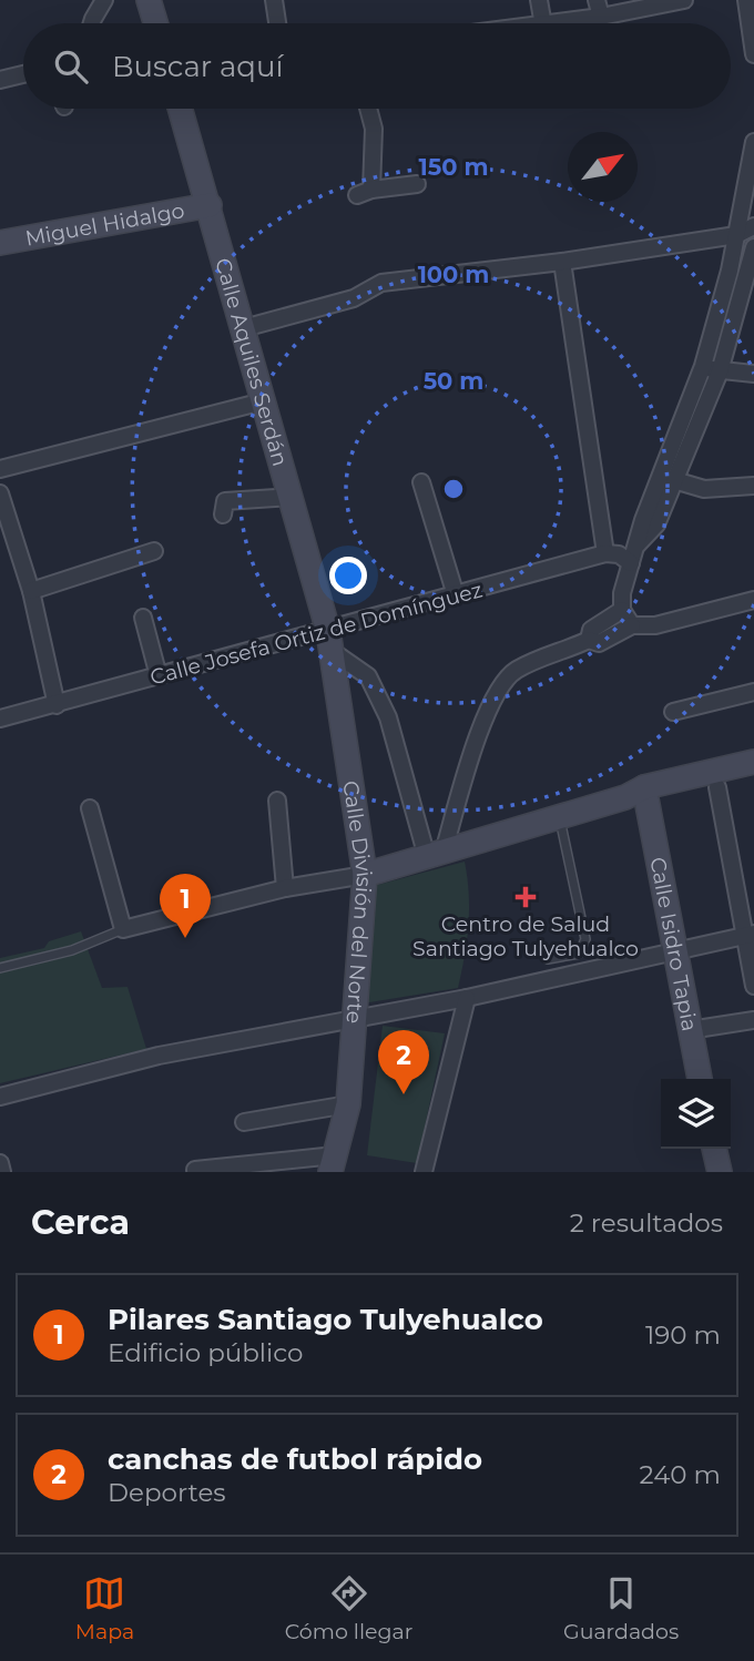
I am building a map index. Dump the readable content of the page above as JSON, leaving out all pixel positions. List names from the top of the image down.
{
  "streets": {
    "main road": [
      "Miguel Hidalgo",
      "Calle Aquiles Serdán",
      "Calle División del Norte",
      "Calle Isidro Tapia"
    ],
    "street": ["Calle Josefa Ortiz de Domínguez"]
  },
  "crossings": [
    ["Miguel Hidalgo", "Calle Aquiles Serdán"],
    ["Calle Aquiles Serdán", "Calle Josefa Ortiz de Domínguez"],
    ["Calle Aquiles Serdán", "Calle División del Norte"],
    ["Calle Josefa Ortiz de Domínguez", "Calle División del Norte"]
  ],
  "places": {
    "health": ["Centro de Salud Santiago Tulyehualco"]
  },
  "north": "top right",
  "page": {
    "search": "Buscar aquí",
    "pins": ["1", "2"],
    "heading": ["Cerca", "2 resultados"],
    "list": [
      {
        "mark": "1",
        "name": "Pilares Santiago Tulyehualco",
        "note": "Edificio público",
        "value": "190 m"
      },
      {
        "mark": "2",
        "name": "canchas de futbol rápido",
        "note": "Deportes",
        "value": "240 m"
      }
    ],
    "nav": ["Mapa", "Cómo llegar", "Guardados"]
  },
  "rings": ["150 m", "100 m", "50 m"]
}
